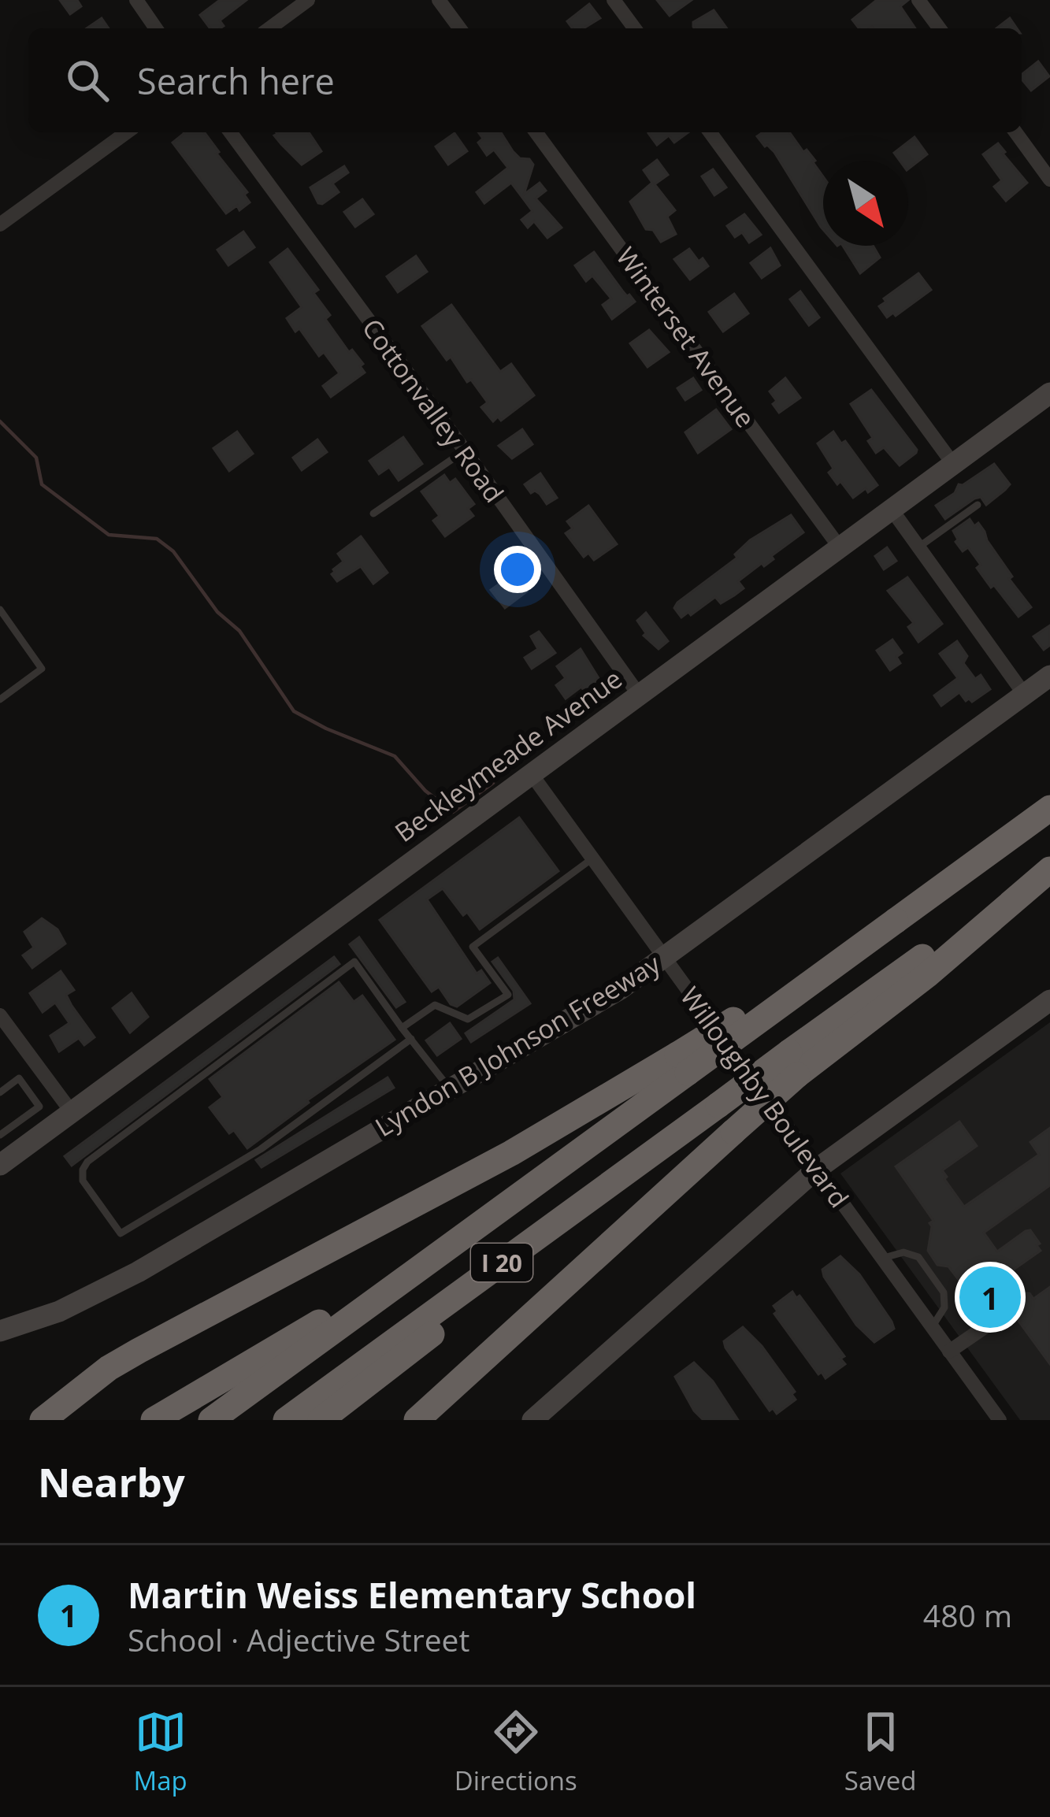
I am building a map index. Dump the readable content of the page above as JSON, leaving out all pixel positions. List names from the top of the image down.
{
  "streets": {
    "highway": ["I 20"],
    "main road": ["Beckleymeade Avenue", "Lyndon B Johnson Freeway"],
    "street": ["Winterset Avenue", "Cottonvalley Road", "Willoughby Boulevard"]
  },
  "crossings": [
    ["Winterset Avenue", "Beckleymeade Avenue"],
    ["Cottonvalley Road", "Beckleymeade Avenue"],
    ["Beckleymeade Avenue", "Willoughby Boulevard"],
    ["Lyndon B Johnson Freeway", "Willoughby Boulevard"]
  ],
  "north": "bottom right",
  "page": {
    "search": "Search here",
    "pins": "1",
    "heading": "Nearby",
    "list": [
      {
        "mark": "1",
        "name": "Martin Weiss Elementary School",
        "note": "School · Adjective Street",
        "value": "480 m"
      }
    ],
    "nav": ["Map", "Directions", "Saved"]
  }
}
